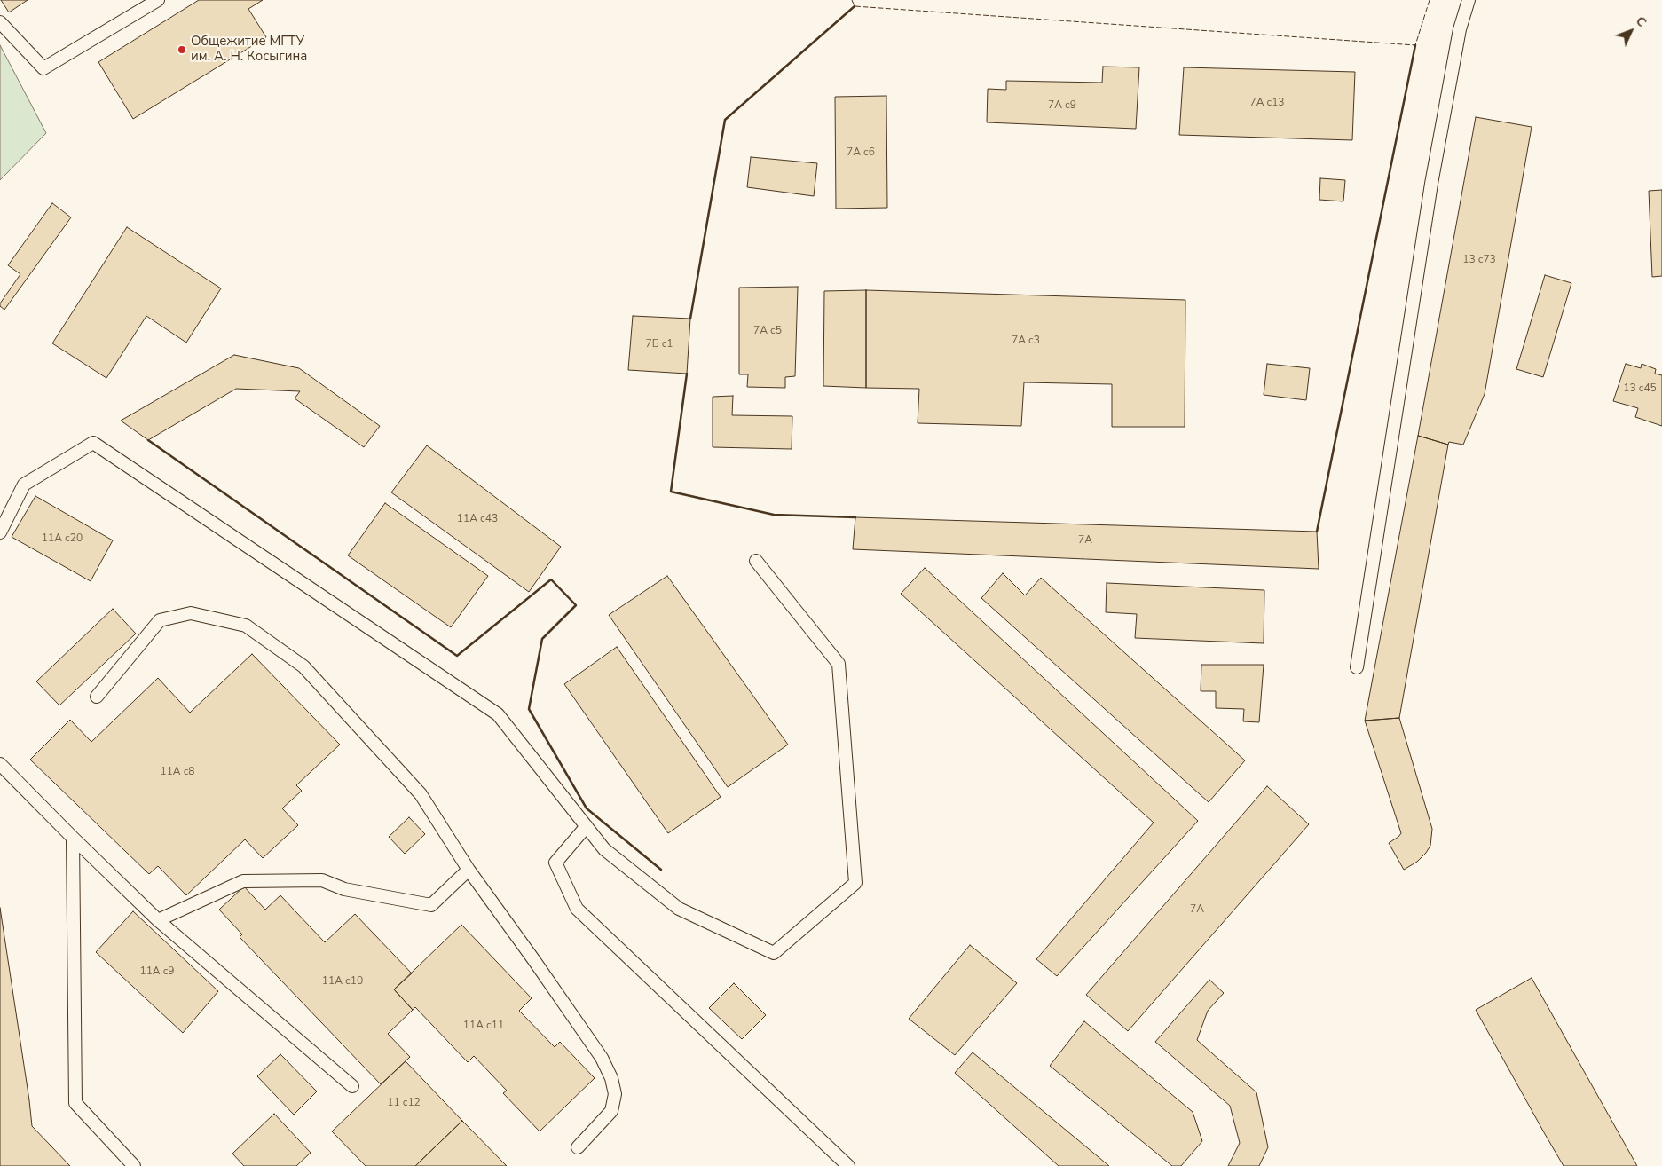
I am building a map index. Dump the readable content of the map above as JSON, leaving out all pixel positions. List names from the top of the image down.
{
  "places": ["Общежитие МГТУ им. А. Н. Косыгина"],
  "house_numbers": [
    "7А с13",
    "7А с9",
    "7А с6",
    "13 с73",
    "7А с5",
    "7А с3",
    "7Б с1",
    "13 с45",
    "11А с43",
    "11А с20",
    "7А",
    "11А с8",
    "7А",
    "11А с9",
    "11А с10",
    "11А с11",
    "11 с12"
  ],
  "north": "top right"
}
